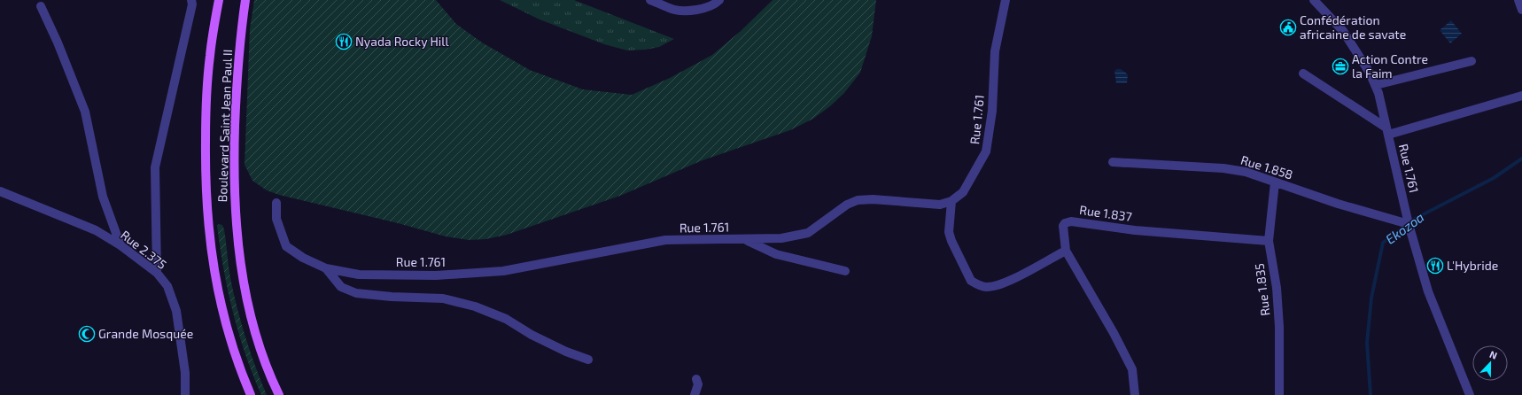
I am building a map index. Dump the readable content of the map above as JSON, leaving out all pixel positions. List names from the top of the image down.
{
  "streets": {
    "main road": ["Boulevard Saint Jean Paul II"],
    "street": [
      "Rue 1.761",
      "Rue 1.858",
      "Rue 1.837",
      "Rue 2.375",
      "Rue 1.835"
    ]
  },
  "crossings": [
    ["Rue 1.761", "Rue 1.858"],
    ["Rue 1.858", "Rue 1.835"],
    ["Rue 1.837", "Rue 1.835"]
  ],
  "water": ["Ekozoa"],
  "places": {
    "public building": ["Confédération africaine de savate"],
    "restaurant": ["Nyada Rocky Hill", "L'Hybride"],
    "office": ["Action Contre la Faim"],
    "mosque": ["Grande Mosquée"]
  },
  "north": "top"
}
